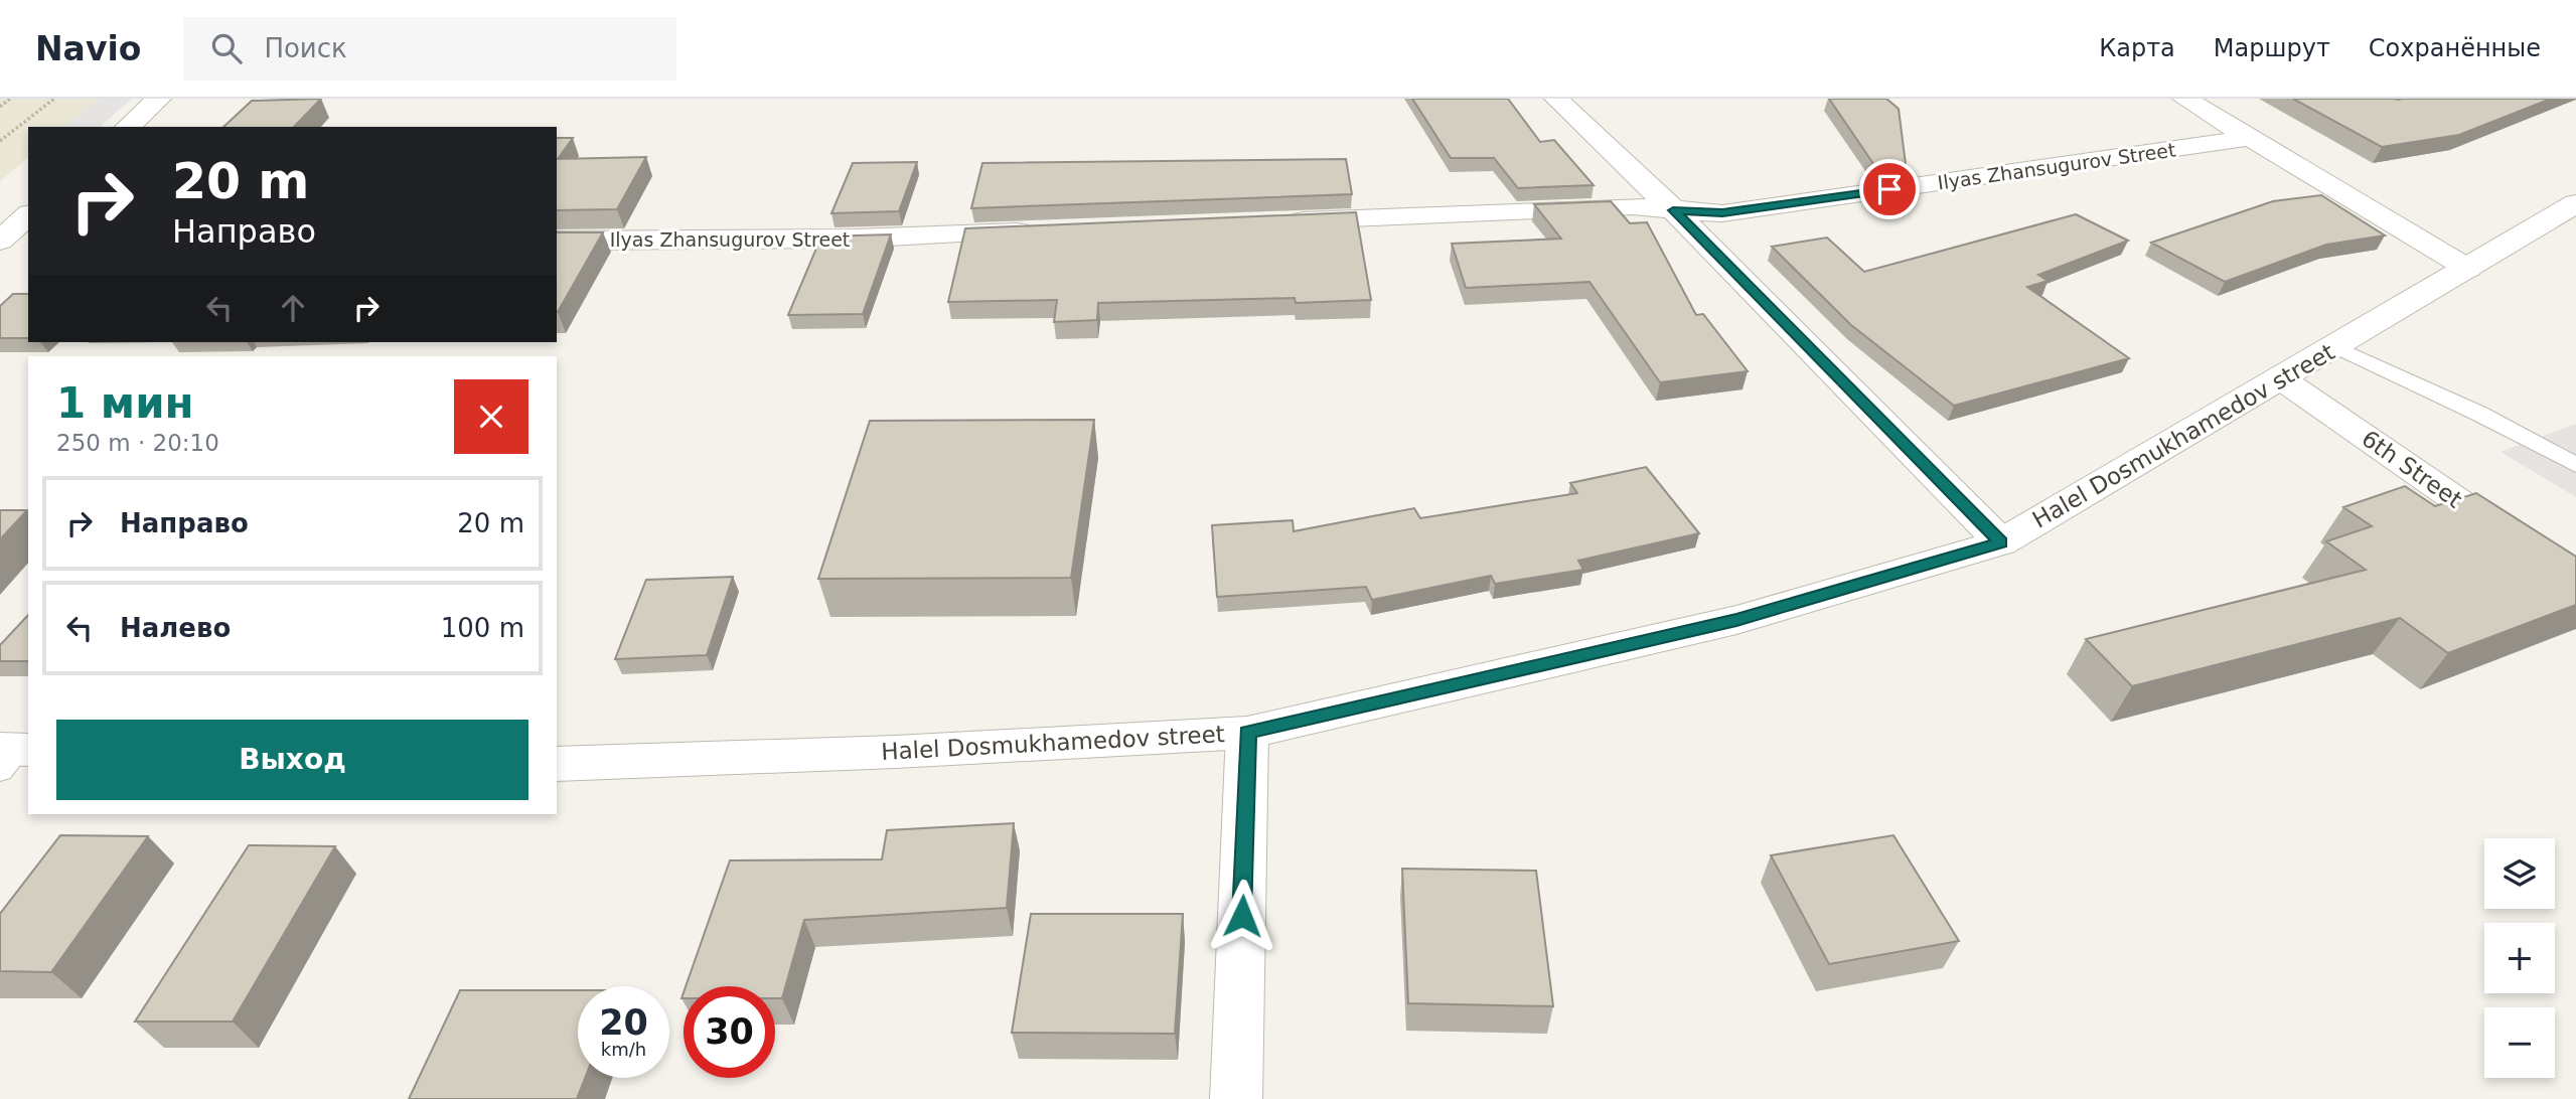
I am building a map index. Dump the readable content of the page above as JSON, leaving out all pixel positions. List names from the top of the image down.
{
  "streets": {
    "street": ["Ilyas Zhansugurov Street", "Halel Dosmukhamedov street", "6th Street"]
  },
  "crossings": [
    ["Halel Dosmukhamedov street", "6th Street"]
  ],
  "page": {
    "header": "Navio",
    "search": "Поиск",
    "nav": ["Карта", "Маршрут", "Сохранённые"],
    "turn": ["20 m", "Направо"],
    "heading": ["1 мин", "250 m · 20:10"],
    "list": [
      {
        "name": "Направо",
        "value": "20 m"
      },
      {
        "name": "Налево",
        "value": "100 m"
      }
    ],
    "buttons": "Выход",
    "map_buttons": ["+", "−"],
    "speed": "20 km/h",
    "limit": "30"
  }
}
